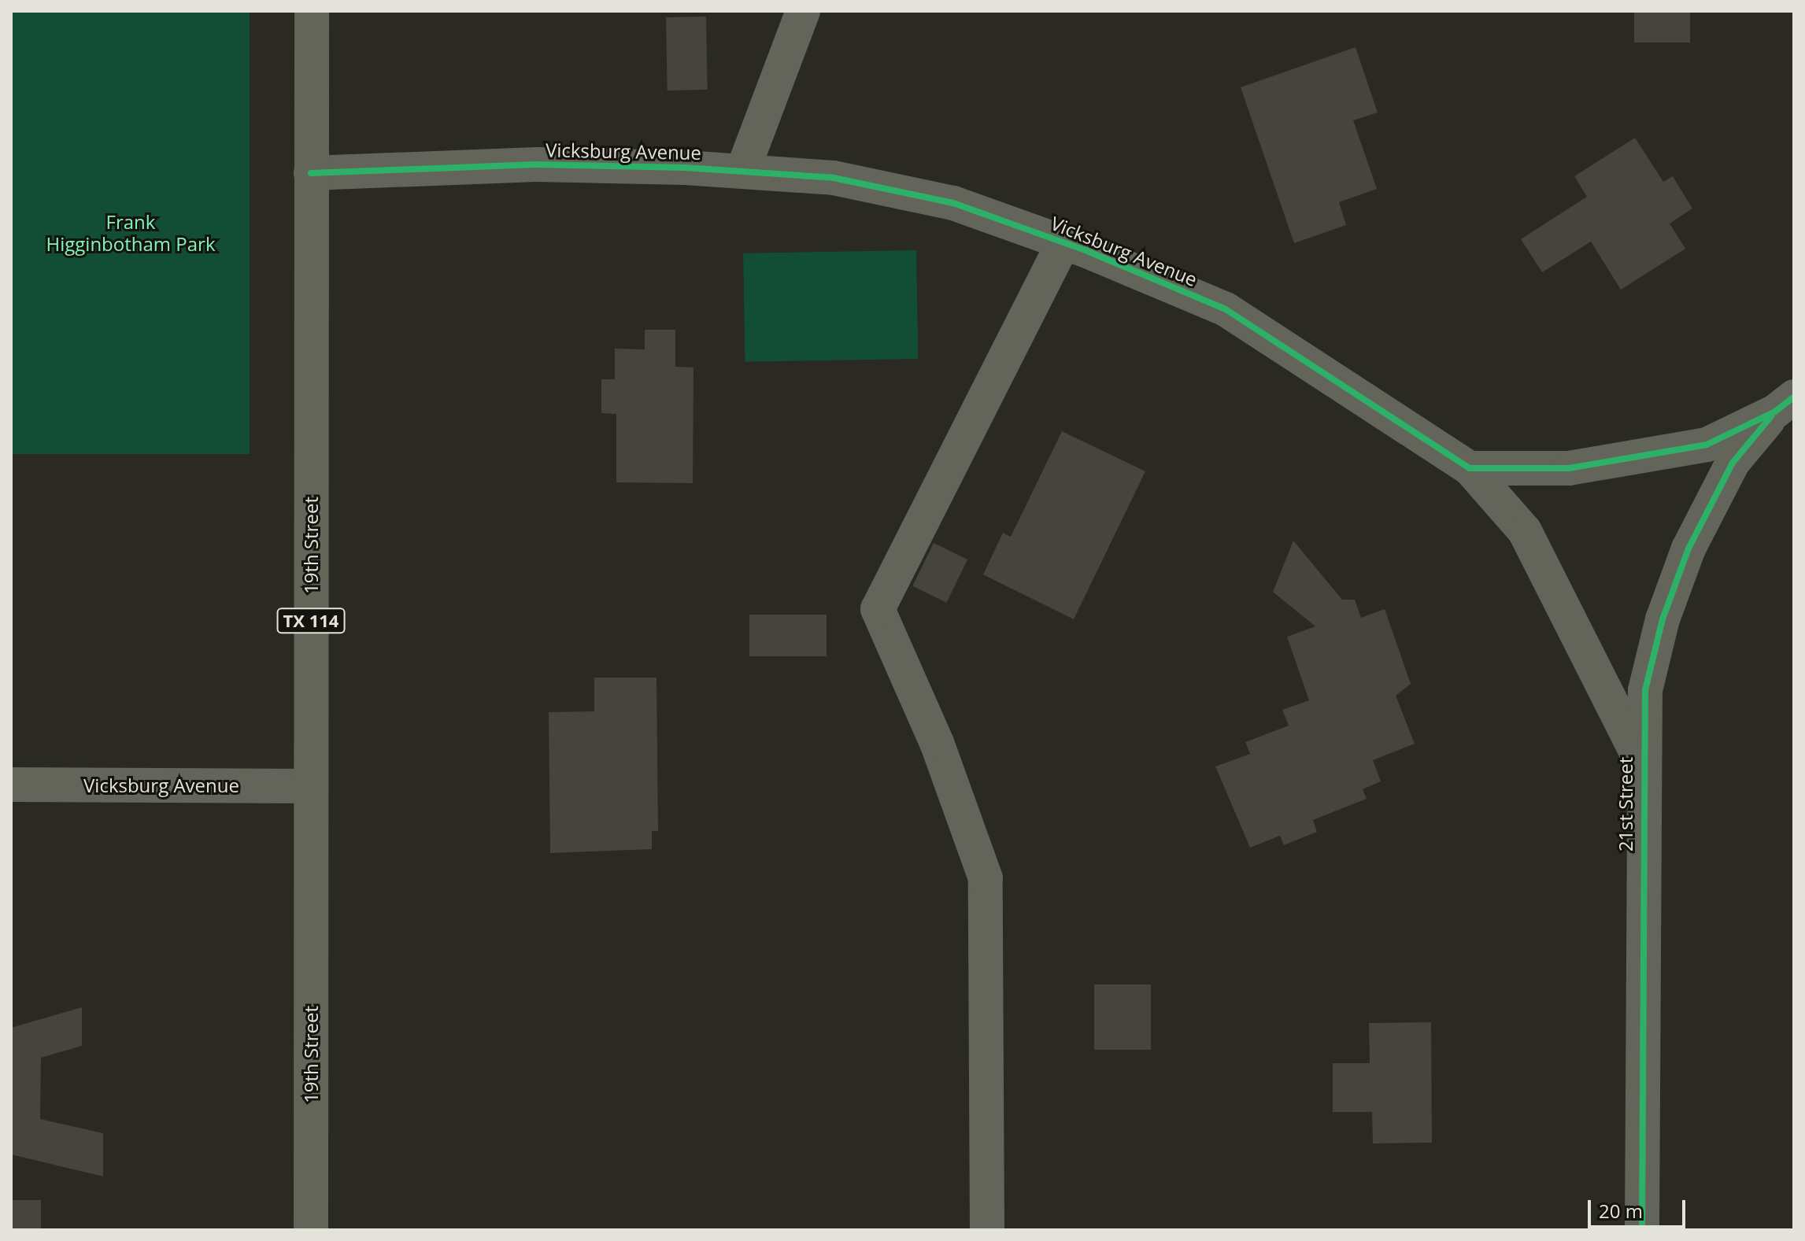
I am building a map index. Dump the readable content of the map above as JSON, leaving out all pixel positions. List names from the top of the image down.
{
  "streets": {
    "main road": ["19th Street", "TX 114"],
    "street": ["Vicksburg Avenue", "21st Street"]
  },
  "crossings": [
    ["Vicksburg Avenue", "19th Street"],
    ["Vicksburg Avenue", "21st Street"]
  ],
  "parks": ["Frank Higginbotham Park"],
  "scale_bar": "20 m"
}
